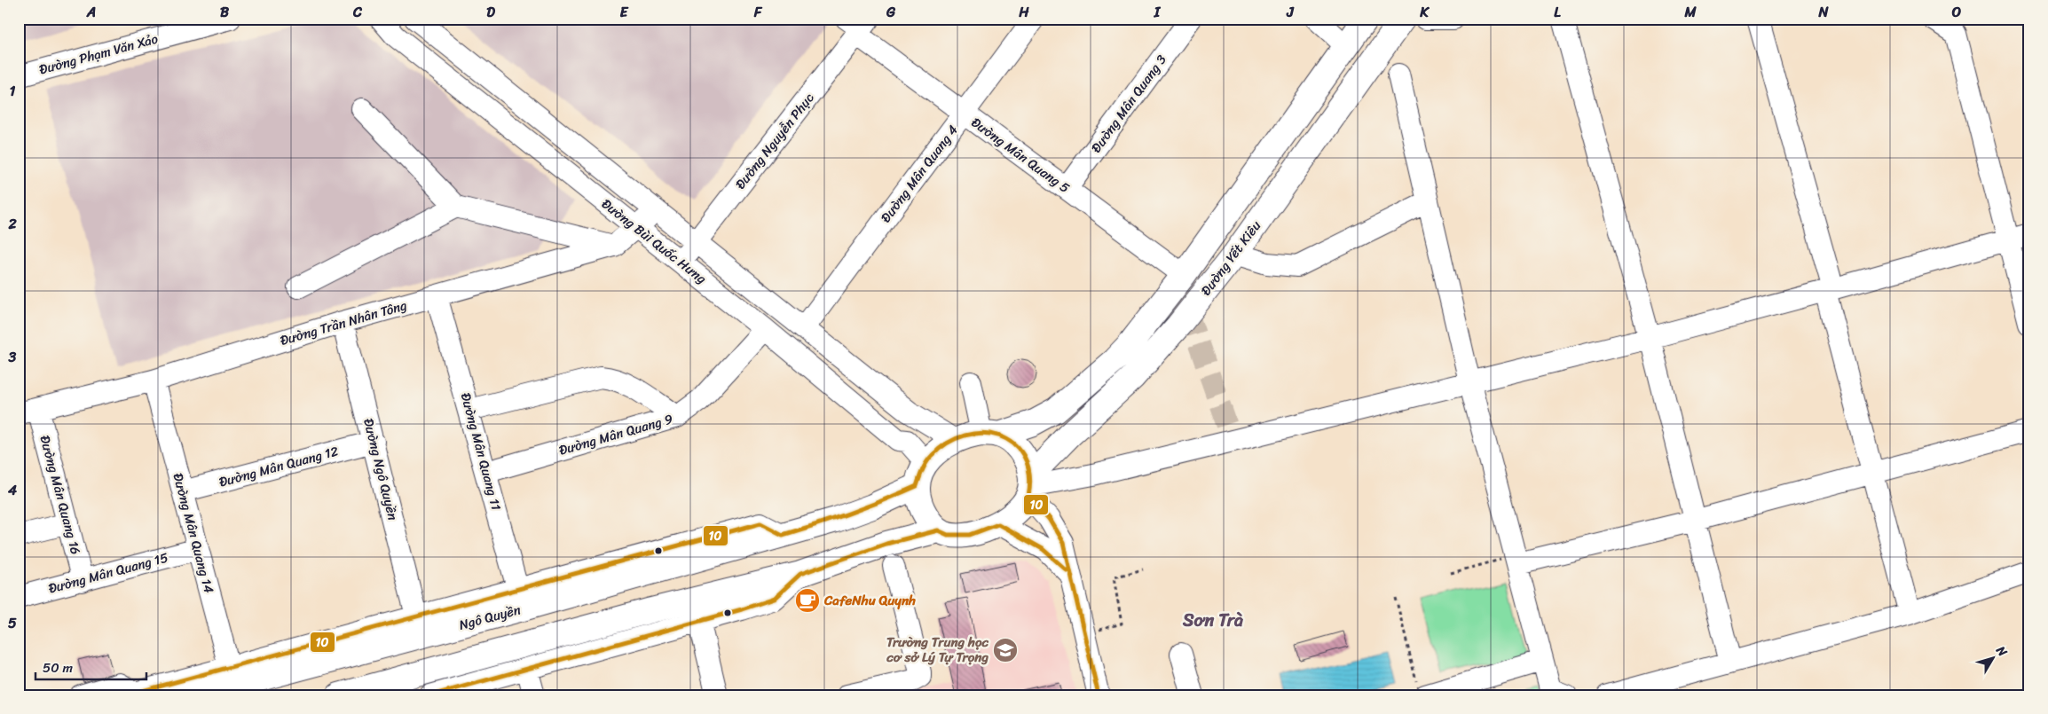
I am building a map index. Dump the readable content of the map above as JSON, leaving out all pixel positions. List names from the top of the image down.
{
  "streets": {
    "highway": ["Đường Yết Kiêu", "Ngô Quyền"],
    "street": [
      "Đường Phạm Văn Xảo",
      "Đường Mân Quang 3",
      "Đường Nguyễn Phục",
      "Đường Mân Quang 5",
      "Đường Mân Quang 4",
      "Đường Bùi Quốc Hưng",
      "Đường Trần Nhân Tông",
      "Đường Mân Quang 9",
      "Đường Mân Quang 11",
      "Đường Mân Quang 12",
      "Đường Ngô Quyền",
      "Đường Mân Quang 16",
      "Đường Mân Quang 14",
      "Đường Mân Quang 15"
    ]
  },
  "crossings": [
    ["Đường Mân Quang 3", "Đường Mân Quang 5"],
    ["Đường Nguyễn Phục", "Đường Mân Quang 5"],
    ["Đường Nguyễn Phục", "Đường Bùi Quốc Hưng"],
    ["Đường Mân Quang 5", "Đường Mân Quang 4"],
    ["Đường Mân Quang 5", "Đường Yết Kiêu"],
    ["Đường Mân Quang 4", "Đường Bùi Quốc Hưng"],
    ["Đường Bùi Quốc Hưng", "Đường Yết Kiêu"],
    ["Đường Bùi Quốc Hưng", "Đường Trần Nhân Tông"],
    ["Đường Bùi Quốc Hưng", "Đường Mân Quang 9"],
    ["Đường Bùi Quốc Hưng", "Ngô Quyền"],
    ["Đường Yết Kiêu", "Ngô Quyền"],
    ["Đường Trần Nhân Tông", "Đường Mân Quang 11"],
    ["Đường Trần Nhân Tông", "Đường Ngô Quyền"],
    ["Đường Trần Nhân Tông", "Đường Mân Quang 16"],
    ["Đường Trần Nhân Tông", "Đường Mân Quang 14"],
    ["Đường Mân Quang 9", "Đường Mân Quang 11"],
    ["Đường Mân Quang 11", "Ngô Quyền"],
    ["Đường Mân Quang 12", "Đường Ngô Quyền"],
    ["Đường Mân Quang 12", "Đường Mân Quang 14"],
    ["Đường Ngô Quyền", "Ngô Quyền"],
    ["Đường Mân Quang 16", "Đường Mân Quang 15"],
    ["Đường Mân Quang 14", "Đường Mân Quang 15"],
    ["Đường Mân Quang 14", "Ngô Quyền"]
  ],
  "districts": ["Sơn Trà"],
  "places": {
    "cafe": ["CafeNhu Quynh"],
    "school or university": ["Trường Trung học cơ sở Lý Tự Trọng"]
  },
  "lines": ["transit line 10"],
  "scale_bar": "50 m",
  "north": "top right",
  "grid": {
    "columns": [
      "A",
      "B",
      "C",
      "D",
      "E",
      "F",
      "G",
      "H",
      "I",
      "J",
      "K",
      "L",
      "M",
      "N",
      "O"
    ],
    "rows": [
      "1",
      "2",
      "3",
      "4",
      "5"
    ]
  }
}
